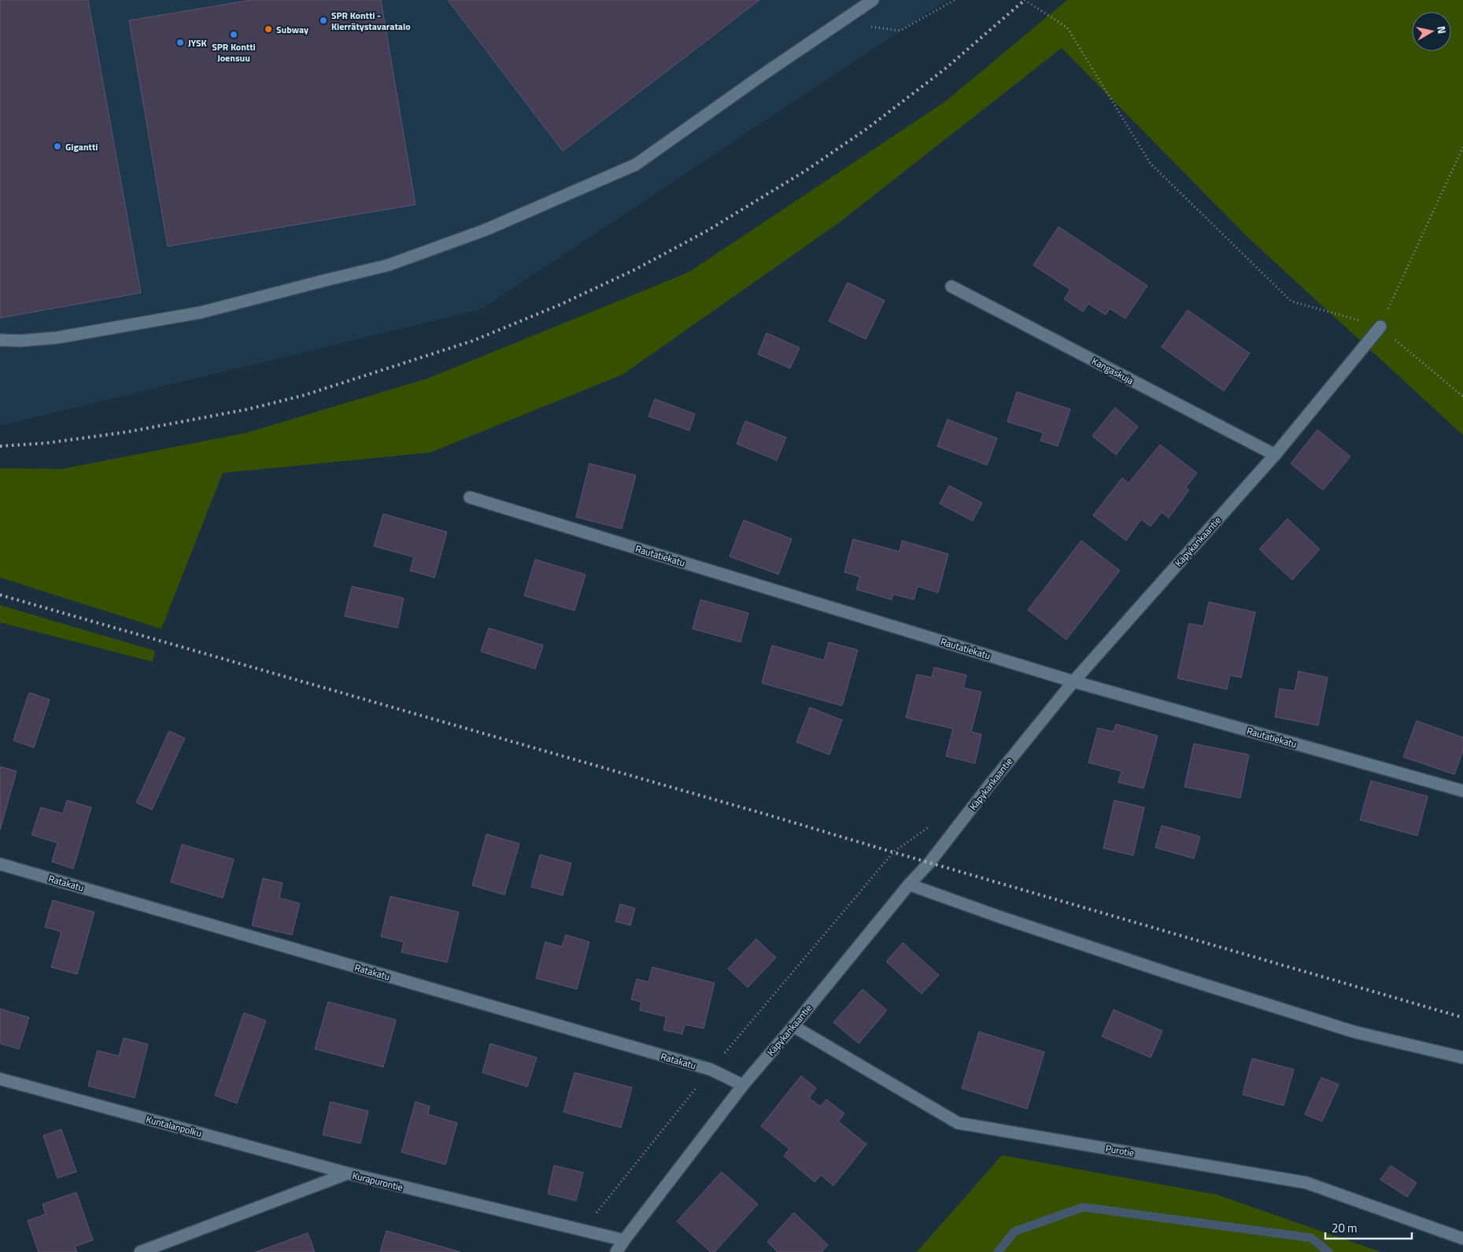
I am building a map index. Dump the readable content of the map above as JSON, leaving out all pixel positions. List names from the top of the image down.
{
  "streets": {
    "street": [
      "Kangaskuja",
      "Käpykankaantie",
      "Rautatiekatu",
      "Ratakatu",
      "Kuntalanpolku",
      "Purotie",
      "Kurapurontie"
    ]
  },
  "crossings": [
    ["Kangaskuja", "Käpykankaantie"],
    ["Käpykankaantie", "Rautatiekatu"],
    ["Käpykankaantie", "Ratakatu"],
    ["Käpykankaantie", "Purotie"],
    ["Käpykankaantie", "Kurapurontie"],
    ["Kuntalanpolku", "Kurapurontie"]
  ],
  "places": [
    "SPR Kontti - Kierrätystavaratalo",
    "Subway",
    "SPR Kontti Joensuu",
    "JYSK",
    "Gigantti"
  ],
  "scale_bar": "20 m",
  "north": "right"
}
